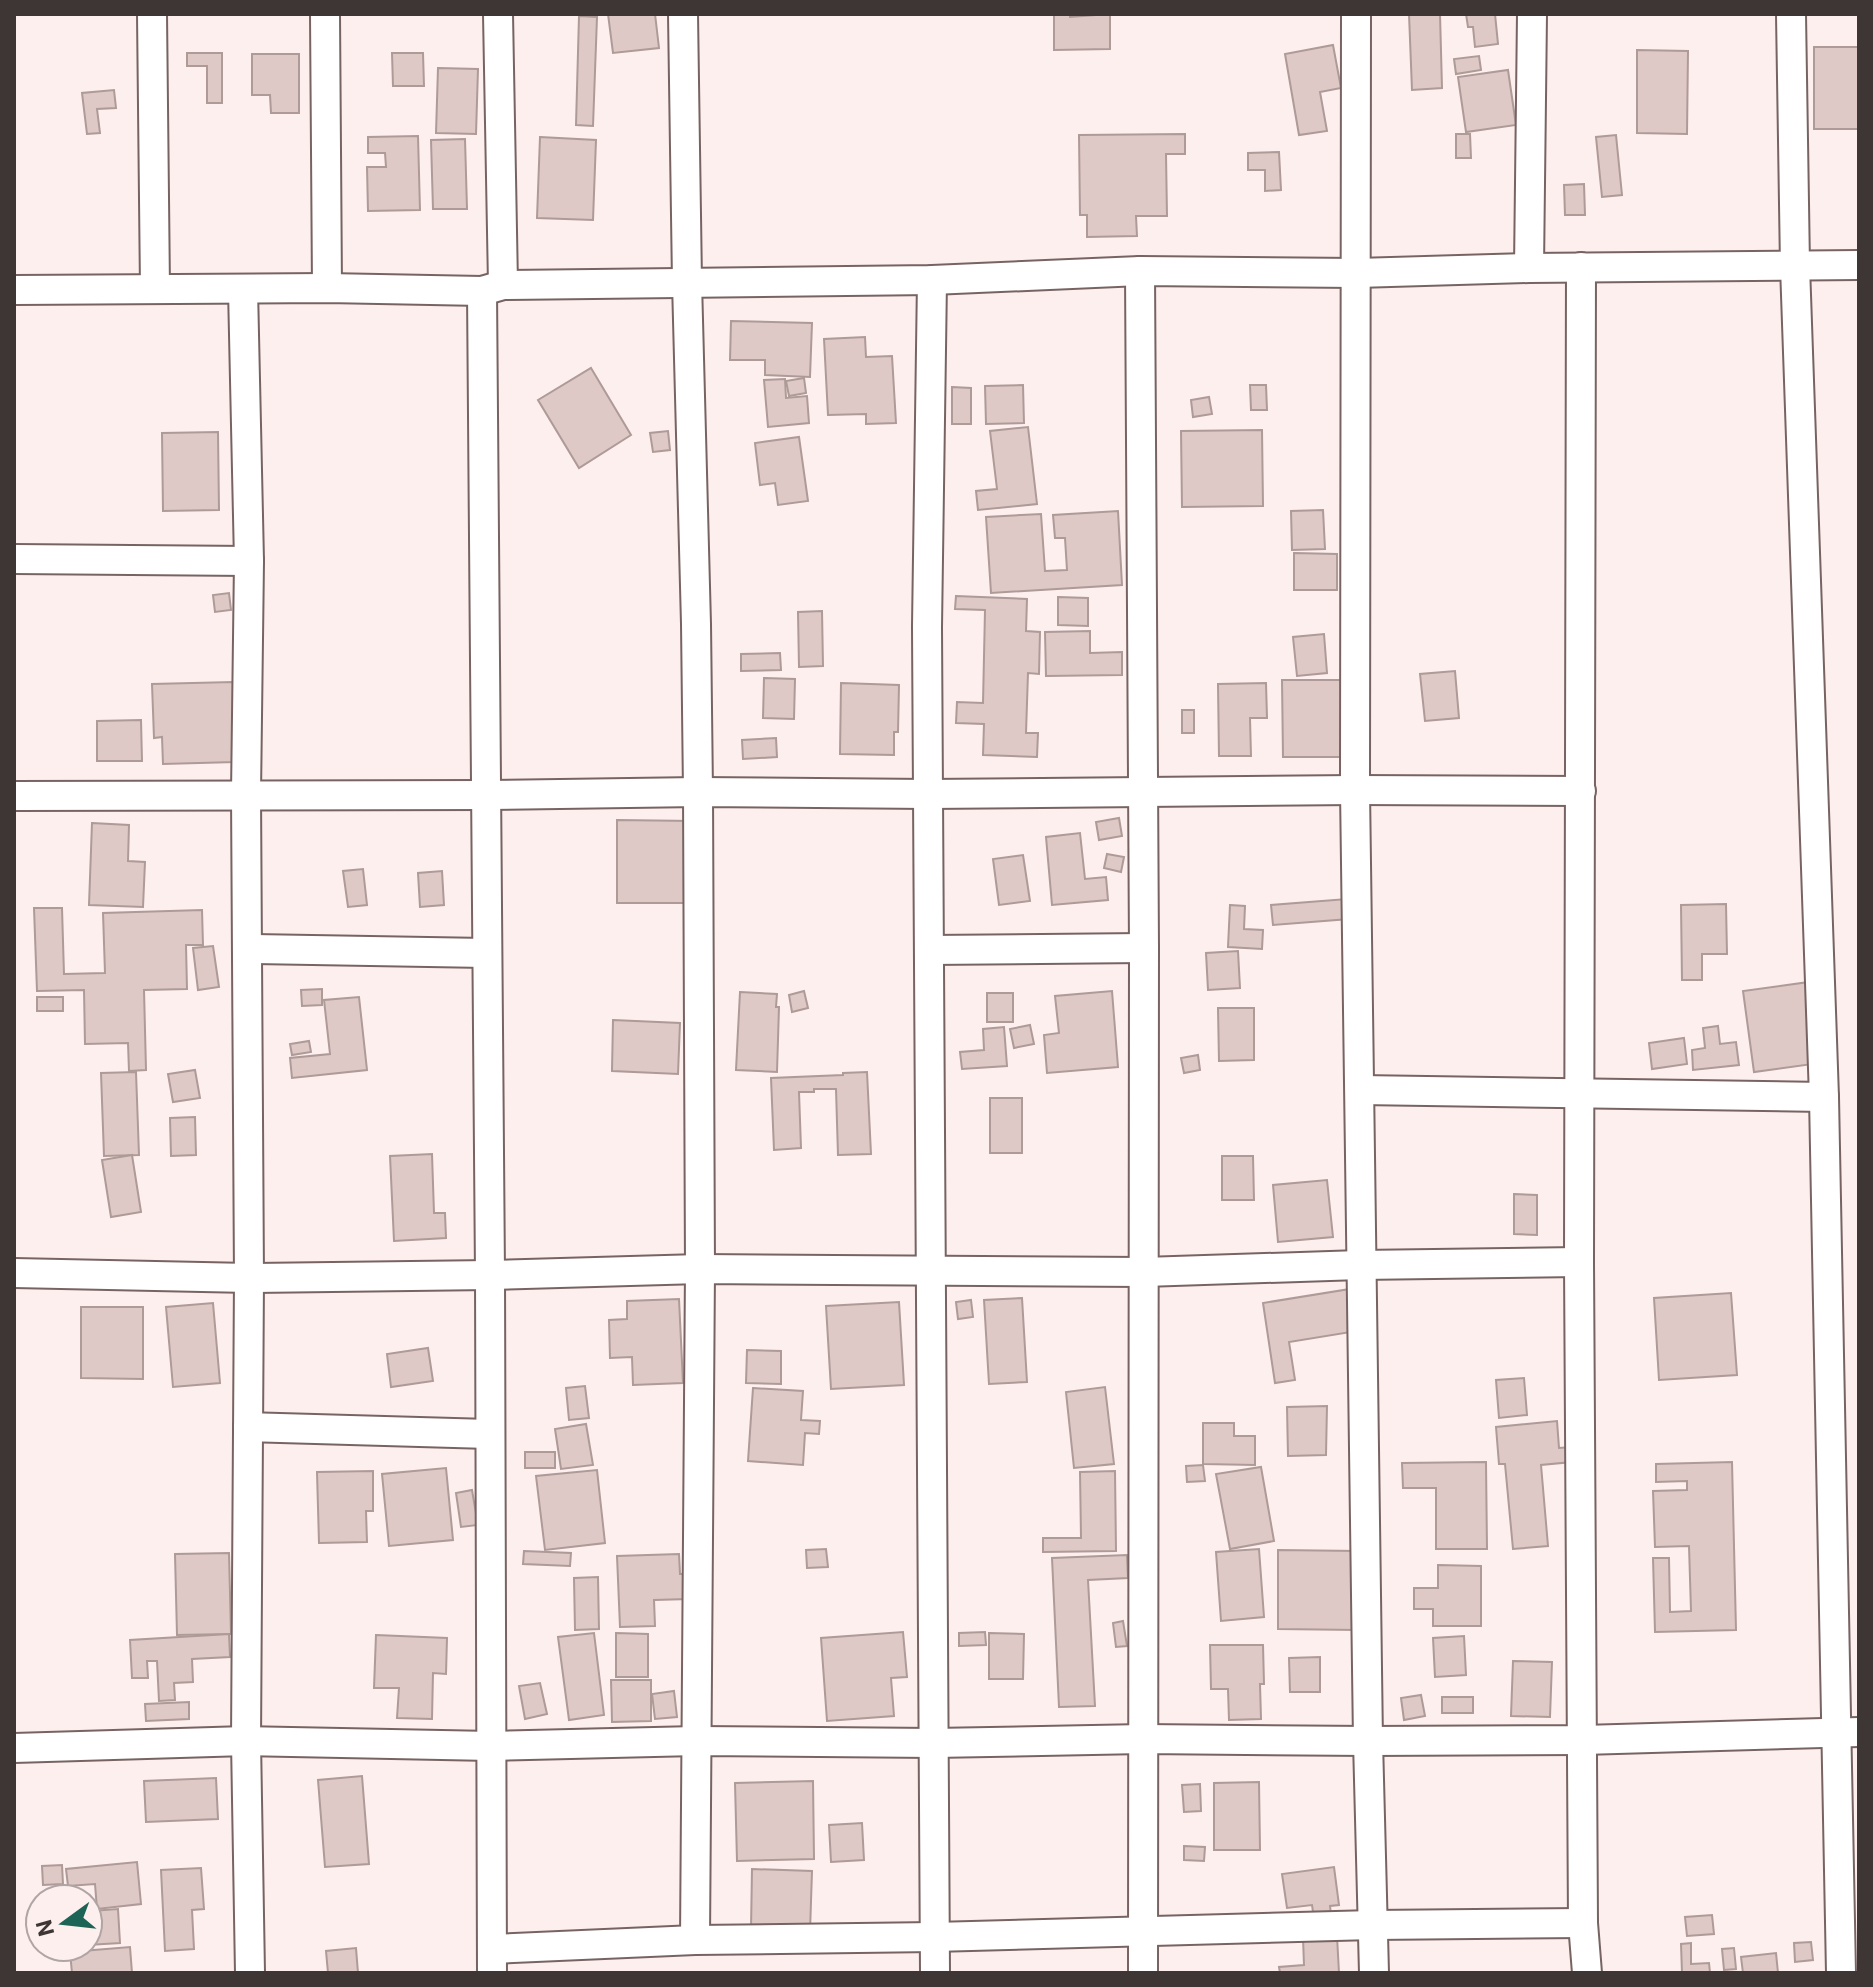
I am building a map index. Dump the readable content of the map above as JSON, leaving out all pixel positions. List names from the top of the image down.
{
  "north": "left"
}
